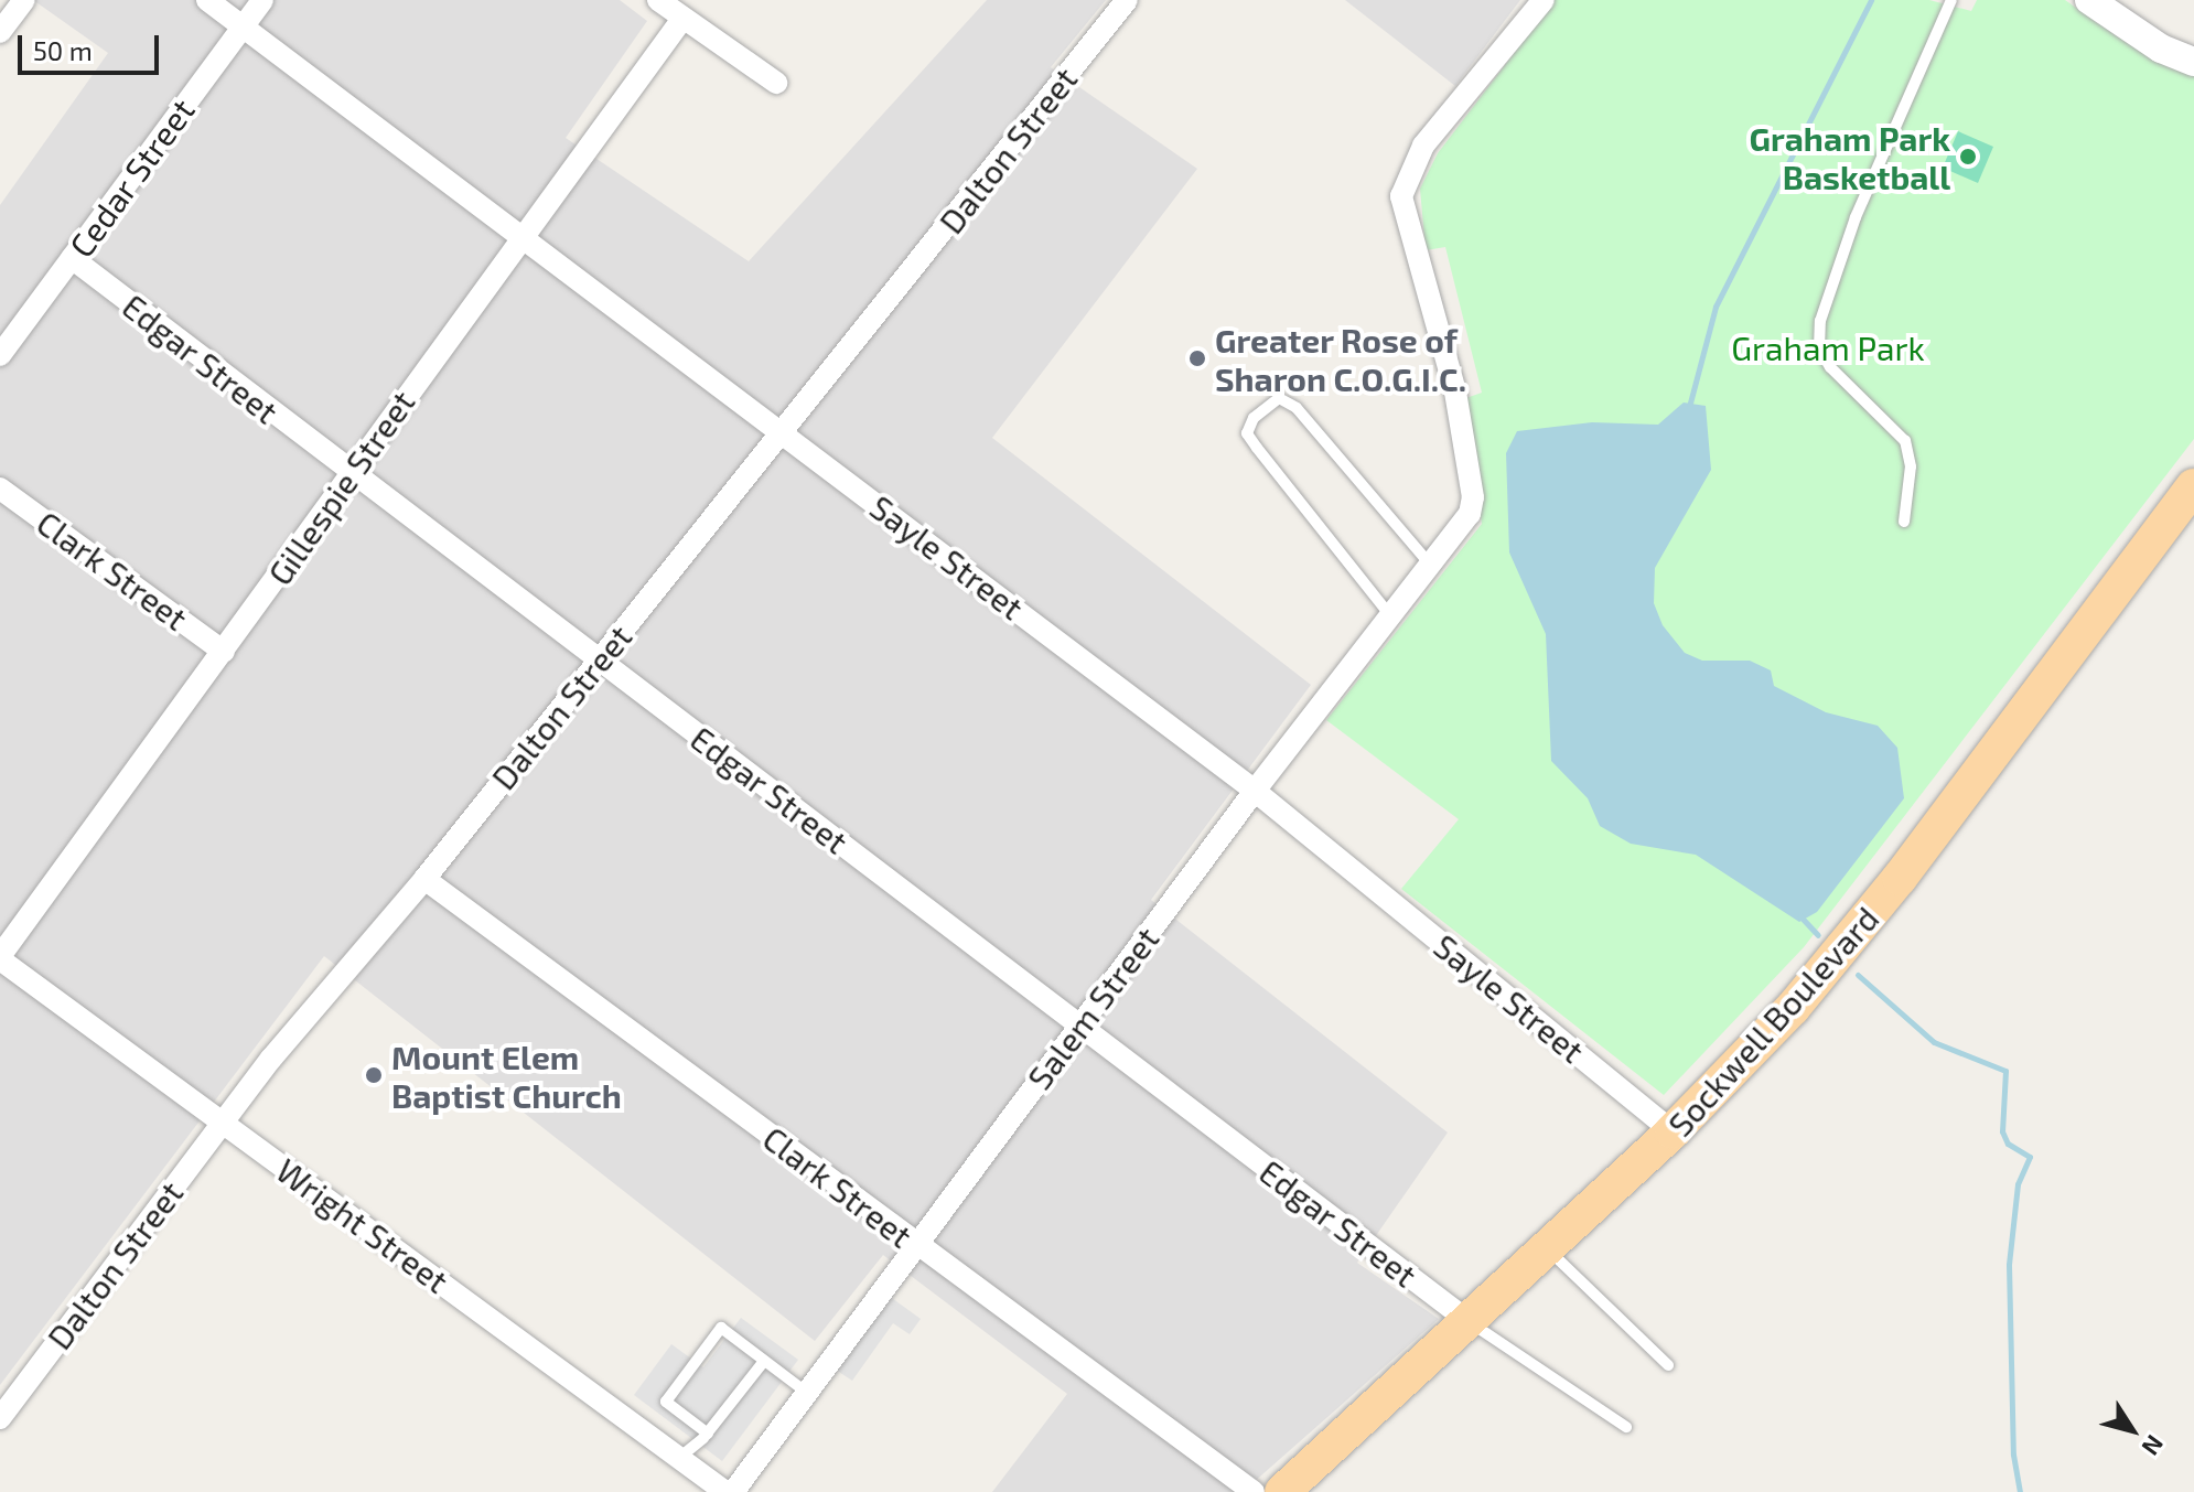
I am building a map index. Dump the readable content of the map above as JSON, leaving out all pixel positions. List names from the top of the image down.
{
  "streets": {
    "main road": ["Sockwell Boulevard"],
    "street": [
      "Dalton Street",
      "Cedar Street",
      "Edgar Street",
      "Gillespie Street",
      "Sayle Street",
      "Clark Street",
      "Salem Street",
      "Wright Street"
    ]
  },
  "crossings": [
    ["Dalton Street", "Edgar Street"],
    ["Dalton Street", "Sayle Street"],
    ["Dalton Street", "Clark Street"],
    ["Dalton Street", "Wright Street"],
    ["Cedar Street", "Edgar Street"],
    ["Cedar Street", "Sayle Street"],
    ["Edgar Street", "Gillespie Street"],
    ["Edgar Street", "Salem Street"],
    ["Edgar Street", "Sockwell Boulevard"],
    ["Gillespie Street", "Sayle Street"],
    ["Gillespie Street", "Clark Street"],
    ["Gillespie Street", "Wright Street"],
    ["Sayle Street", "Salem Street"],
    ["Sayle Street", "Sockwell Boulevard"],
    ["Clark Street", "Salem Street"]
  ],
  "parks": ["Graham Park"],
  "places": ["Graham Park Basketball", "Greater Rose of Sharon C.O.G.I.C.", "Mount Elem Baptist Church"],
  "scale_bar": "50 m",
  "north": "bottom right"
}
